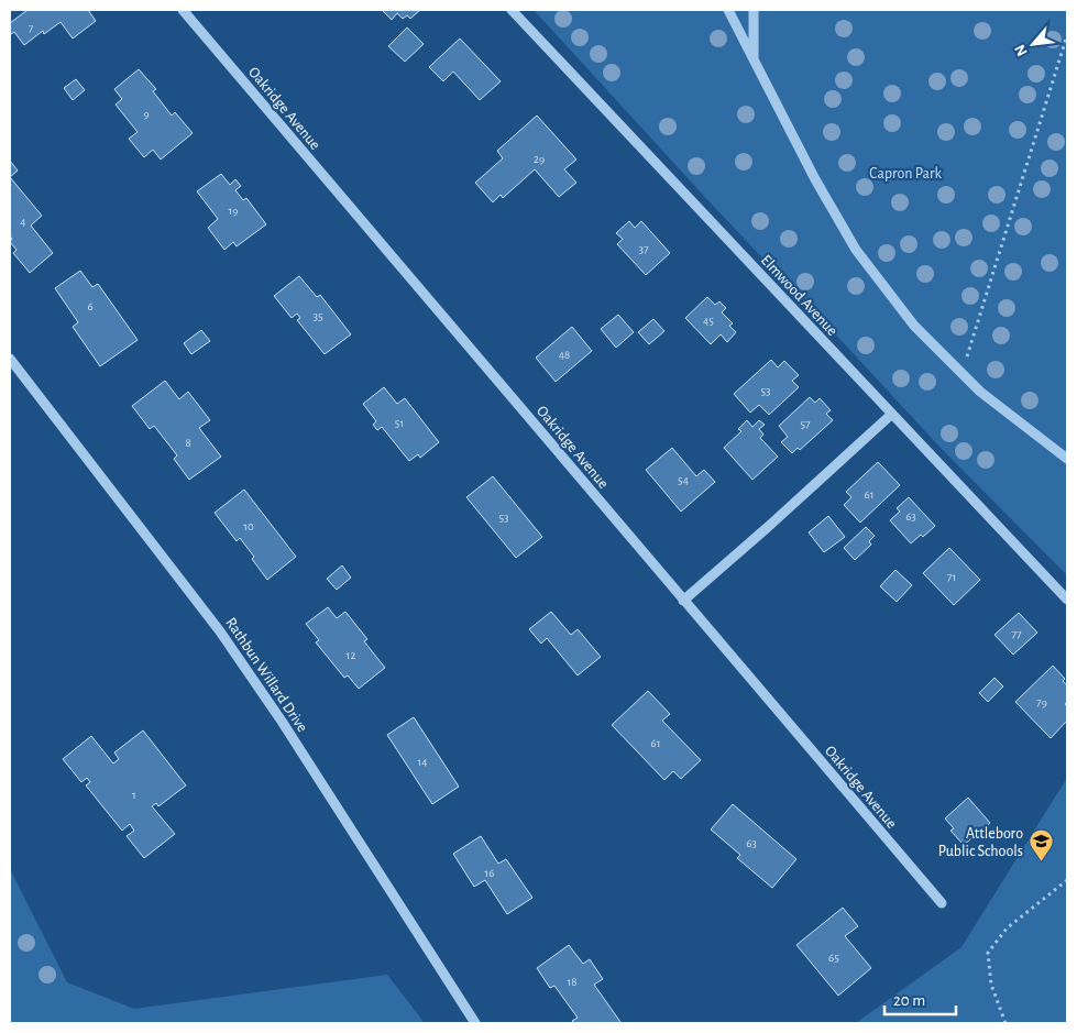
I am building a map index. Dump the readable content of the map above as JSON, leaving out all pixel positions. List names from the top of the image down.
{
  "streets": {
    "street": ["Oakridge Avenue", "Elmwood Avenue", "Rathbun Willard Drive"]
  },
  "parks": ["Capron Park"],
  "places": {
    "school or university": ["Attleboro Public Schools"]
  },
  "house_numbers": [
    "7",
    "9",
    "29",
    "19",
    "4",
    "37",
    "6",
    "35",
    "45",
    "48",
    "53",
    "51",
    "57",
    "8",
    "54",
    "61",
    "63",
    "53",
    "10",
    "71",
    "77",
    "12",
    "79",
    "61",
    "14",
    "1",
    "63",
    "16",
    "65",
    "18"
  ],
  "scale_bar": "20 m",
  "north": "bottom left"
}
